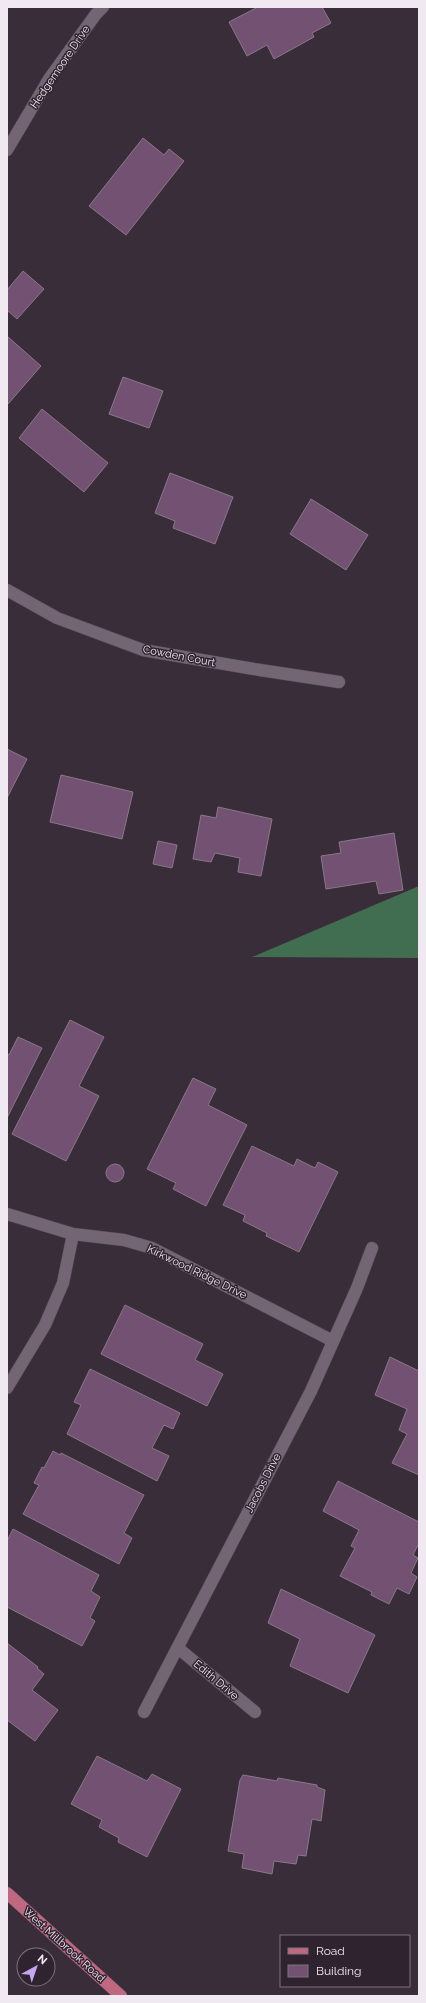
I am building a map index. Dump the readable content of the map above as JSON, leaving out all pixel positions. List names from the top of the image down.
{
  "streets": {
    "main road": ["West Millbrook Road"],
    "street": [
      "Hedgemoore Drive",
      "Cowden Court",
      "Kirkwood Ridge Drive",
      "Jacobs Drive",
      "Edith Drive"
    ]
  },
  "crossings": [
    ["Kirkwood Ridge Drive", "Jacobs Drive"],
    ["Jacobs Drive", "Edith Drive"]
  ],
  "legend": ["Road", "Building"],
  "north": "top right"
}
